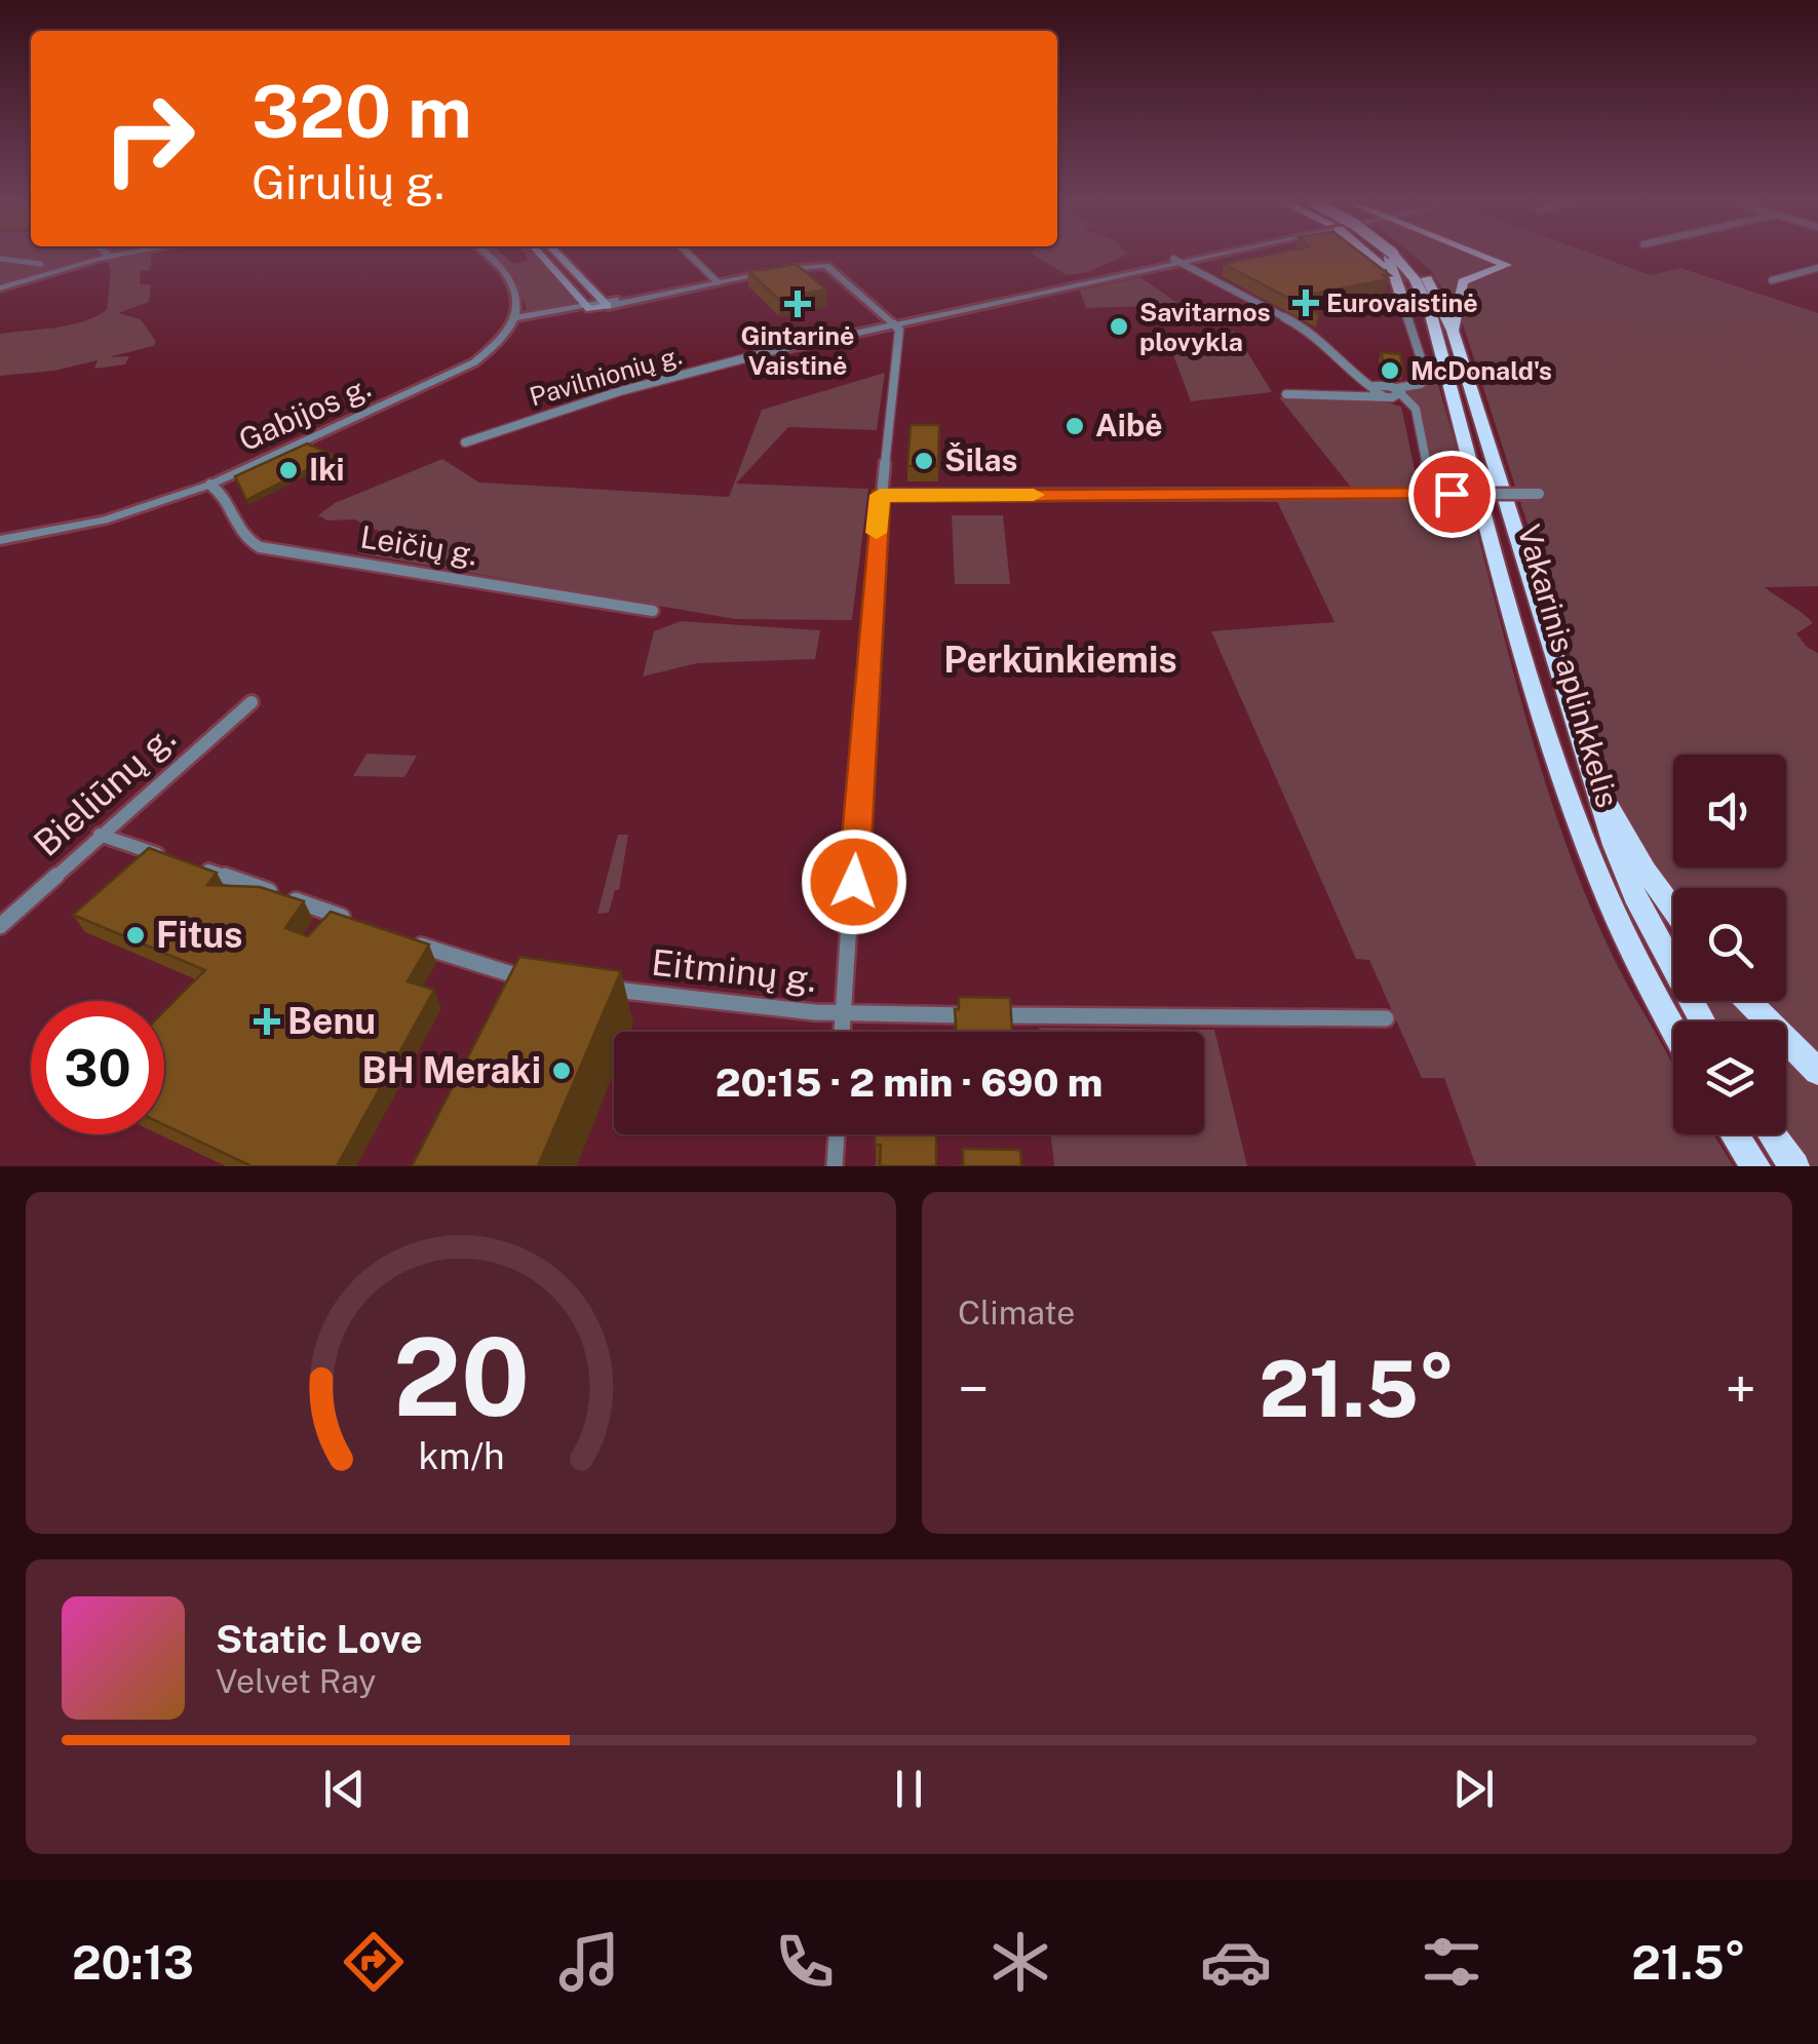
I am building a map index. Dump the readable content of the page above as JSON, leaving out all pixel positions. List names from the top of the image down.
{
  "streets": {
    "highway": ["Vakarinis aplinkkelis"],
    "street": [
      "Pavilnionių g.",
      "Gabijos g.",
      "Leičių g.",
      "Bieliūnų g.",
      "Eitminų g."
    ]
  },
  "crossings": [
    ["Gabijos g.", "Leičių g."]
  ],
  "districts": ["Perkūnkiemis"],
  "places": {
    "health": ["Eurovaistinė", "Gintarinė Vaistinė", "Benu"],
    "other": [
      "Savitarnos plovykla",
      "McDonald's",
      "Aibė",
      "Šilas",
      "Iki",
      "Fitus",
      "BH Meraki"
    ]
  },
  "page": {
    "turn": ["320 m", "Girulių g."],
    "limit": "30",
    "trip": "20:15 · 2 min · 690 m",
    "tile": "Climate",
    "heat": ["−", "21.5°", "+"],
    "song": ["Static Love", "Velvet Ray"],
    "tabs": ["20:13", "21.5°"],
    "gauge": ["20", "km/h"]
  }
}
